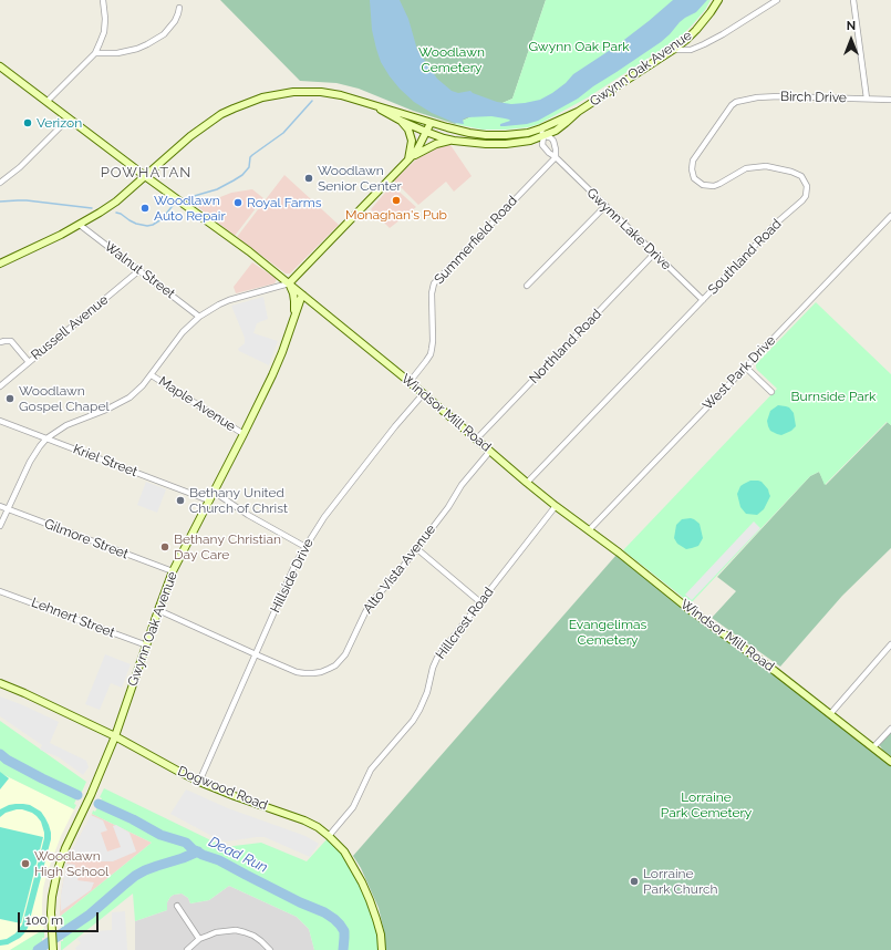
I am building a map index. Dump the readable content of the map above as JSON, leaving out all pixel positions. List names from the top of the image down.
{
  "streets": {
    "main road": ["Gwynn Oak Avenue", "Windsor Mill Road", "Dogwood Road"],
    "street": [
      "Birch Drive",
      "Gwynn Lake Drive",
      "Summerfield Road",
      "Southland Road",
      "Walnut Street",
      "Russell Avenue",
      "Northland Road",
      "West Park Drive",
      "Maple Avenue",
      "Kriel Street",
      "Gilmore Street",
      "Alto Vista Avenue",
      "Hillside Drive",
      "Lehnert Street",
      "Hillcrest Road"
    ]
  },
  "crossings": [
    ["Gwynn Oak Avenue", "Gwynn Lake Drive"],
    ["Gwynn Oak Avenue", "Maple Avenue"],
    ["Gwynn Oak Avenue", "Windsor Mill Road"],
    ["Gwynn Oak Avenue", "Kriel Street"],
    ["Gwynn Oak Avenue", "Gilmore Street"],
    ["Gwynn Oak Avenue", "Alto Vista Avenue"],
    ["Gwynn Oak Avenue", "Lehnert Street"],
    ["Gwynn Oak Avenue", "Dogwood Road"],
    ["Birch Drive", "Southland Road"],
    ["Gwynn Lake Drive", "Summerfield Road"],
    ["Gwynn Lake Drive", "Southland Road"],
    ["Gwynn Lake Drive", "Northland Road"],
    ["Summerfield Road", "Windsor Mill Road"],
    ["Southland Road", "Windsor Mill Road"],
    ["Walnut Street", "Russell Avenue"],
    ["Northland Road", "Windsor Mill Road"],
    ["West Park Drive", "Windsor Mill Road"],
    ["Windsor Mill Road", "Alto Vista Avenue"],
    ["Windsor Mill Road", "Hillside Drive"],
    ["Windsor Mill Road", "Hillcrest Road"],
    ["Alto Vista Avenue", "Hillside Drive"],
    ["Hillside Drive", "Dogwood Road"],
    ["Hillcrest Road", "Dogwood Road"]
  ],
  "districts": ["POWHATAN"],
  "water": ["Dead Run"],
  "parks": [
    "Gwynn Oak Park",
    "Woodlawn Cemetery",
    "Burnside Park",
    "Evangelimas Cemetery",
    "Lorraine Park Cemetery"
  ],
  "places": [
    "Verizon",
    "Woodlawn Senior Center",
    "Monaghan's Pub",
    "Royal Farms",
    "Woodlawn Auto Repair",
    "Woodlawn Gospel Chapel",
    "Bethany United Church of Christ",
    "Bethany Christian Day Care",
    "Woodlawn High School",
    "Lorraine Park Church"
  ],
  "scale_bar": "100 m",
  "north": "top"
}
